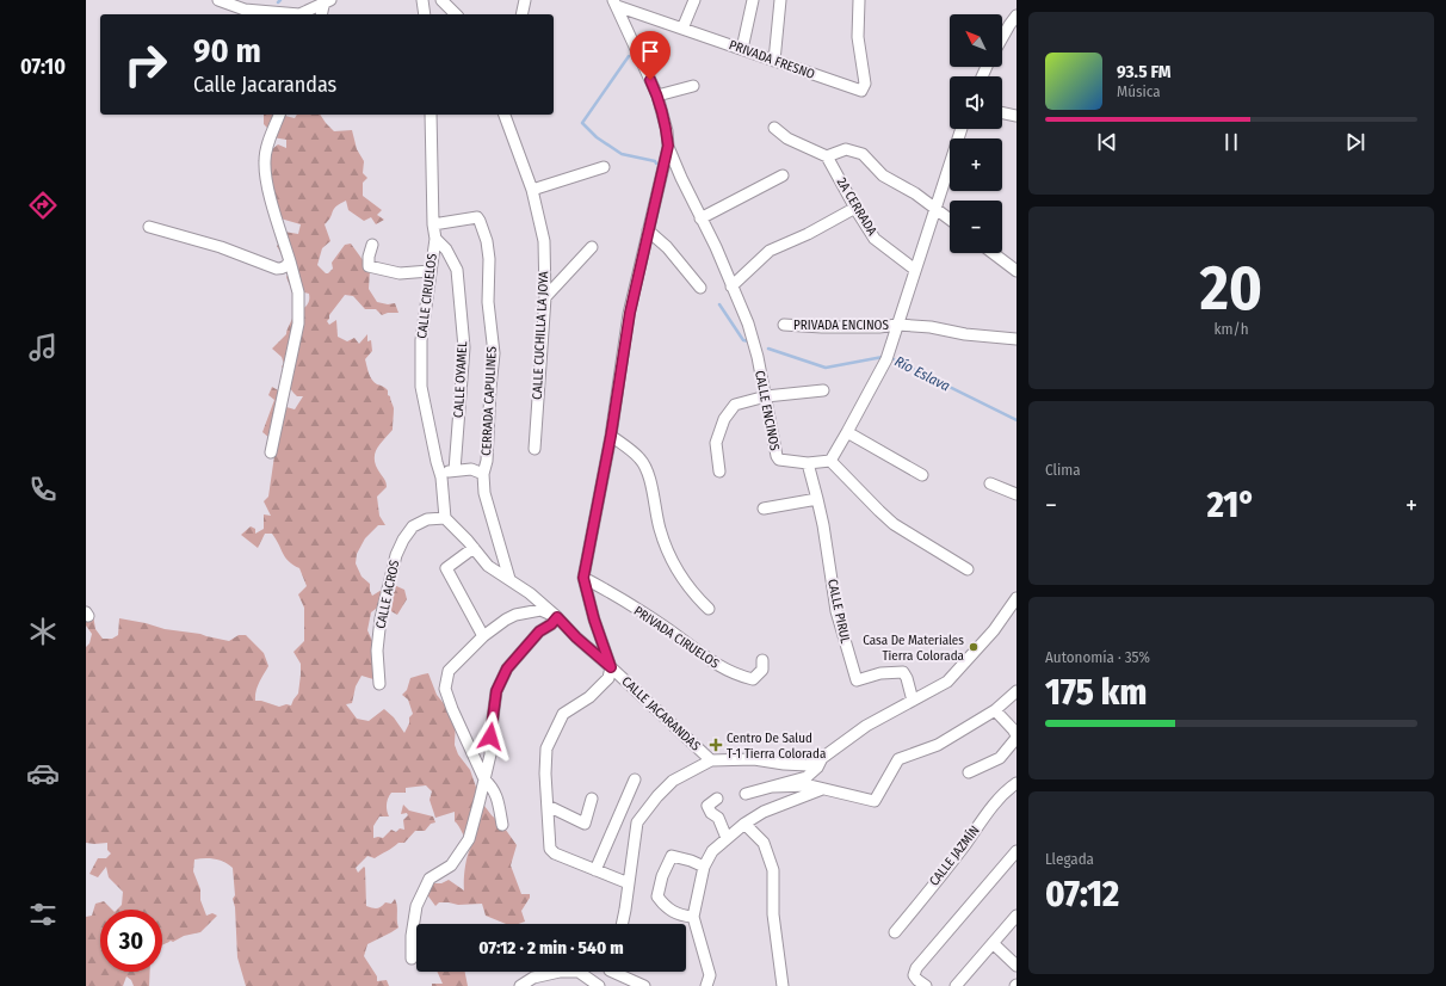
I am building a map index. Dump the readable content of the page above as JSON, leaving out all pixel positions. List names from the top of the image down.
{
  "streets": {
    "street": [
      "PRIVADA FRESNO",
      "2A CERRADA",
      "CALLE CIRUELOS",
      "PRIVADA ENCINOS",
      "CALLE CUCHILLA LA JOYA",
      "CALLE OYAMEL",
      "CERRADA CAPULINES",
      "CALLE ENCINOS",
      "CALLE ACROS",
      "CALLE PIRUL",
      "PRIVADA CIRUELOS",
      "CALLE JACARANDAS",
      "CALLE JAZMÍN"
    ]
  },
  "crossings": [
    ["PRIVADA FRESNO", "CALLE ENCINOS"],
    ["CALLE CIRUELOS", "CALLE OYAMEL"],
    ["CALLE CIRUELOS", "CERRADA CAPULINES"],
    ["CERRADA CAPULINES", "CALLE JACARANDAS"],
    ["CALLE ENCINOS", "CALLE PIRUL"],
    ["CALLE ACROS", "CALLE JACARANDAS"],
    ["PRIVADA CIRUELOS", "CALLE JACARANDAS"]
  ],
  "water": ["Río Eslava"],
  "places": {
    "other": ["Casa De Materiales Tierra Colorada"],
    "health": ["Centro De Salud T-1 Tierra Colorada"]
  },
  "north": "top left",
  "page": {
    "tabs": "07:10",
    "map_buttons": ["+", "−"],
    "turn": ["90 m", "Calle Jacarandas"],
    "song": ["93.5 FM", "Música"],
    "tile": [
      ["20", "km/h"],
      "Clima",
      ["Autonomía · 35%", "175 km"],
      ["Llegada", "07:12"]
    ],
    "heat": ["−", "21°", "+"],
    "limit": "30",
    "trip": "07:12 · 2 min · 540 m"
  }
}
